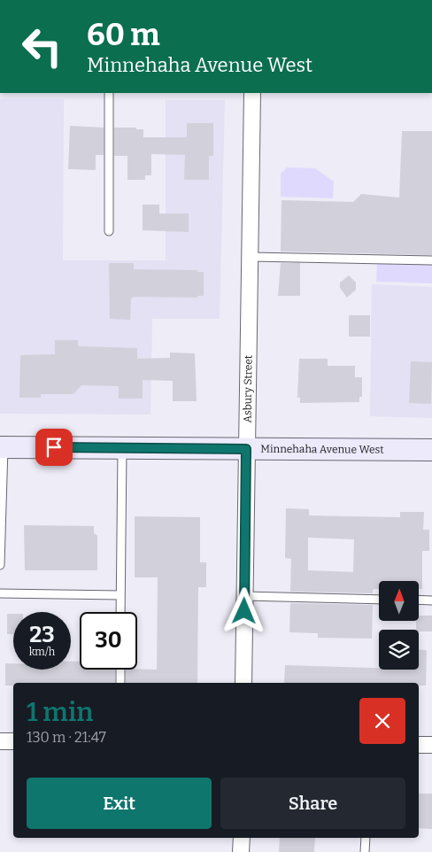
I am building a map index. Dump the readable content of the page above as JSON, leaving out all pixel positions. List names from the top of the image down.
{
  "streets": {
    "street": ["Asbury Street", "Minnehaha Avenue West"]
  },
  "crossings": [
    ["Asbury Street", "Minnehaha Avenue West"]
  ],
  "north": "top",
  "page": {
    "turn": ["60 m", "Minnehaha Avenue West"],
    "speed": "23 km/h",
    "limit": "30",
    "heading": ["1 min", "130 m · 21:47"],
    "buttons": ["Exit", "Share"]
  }
}
